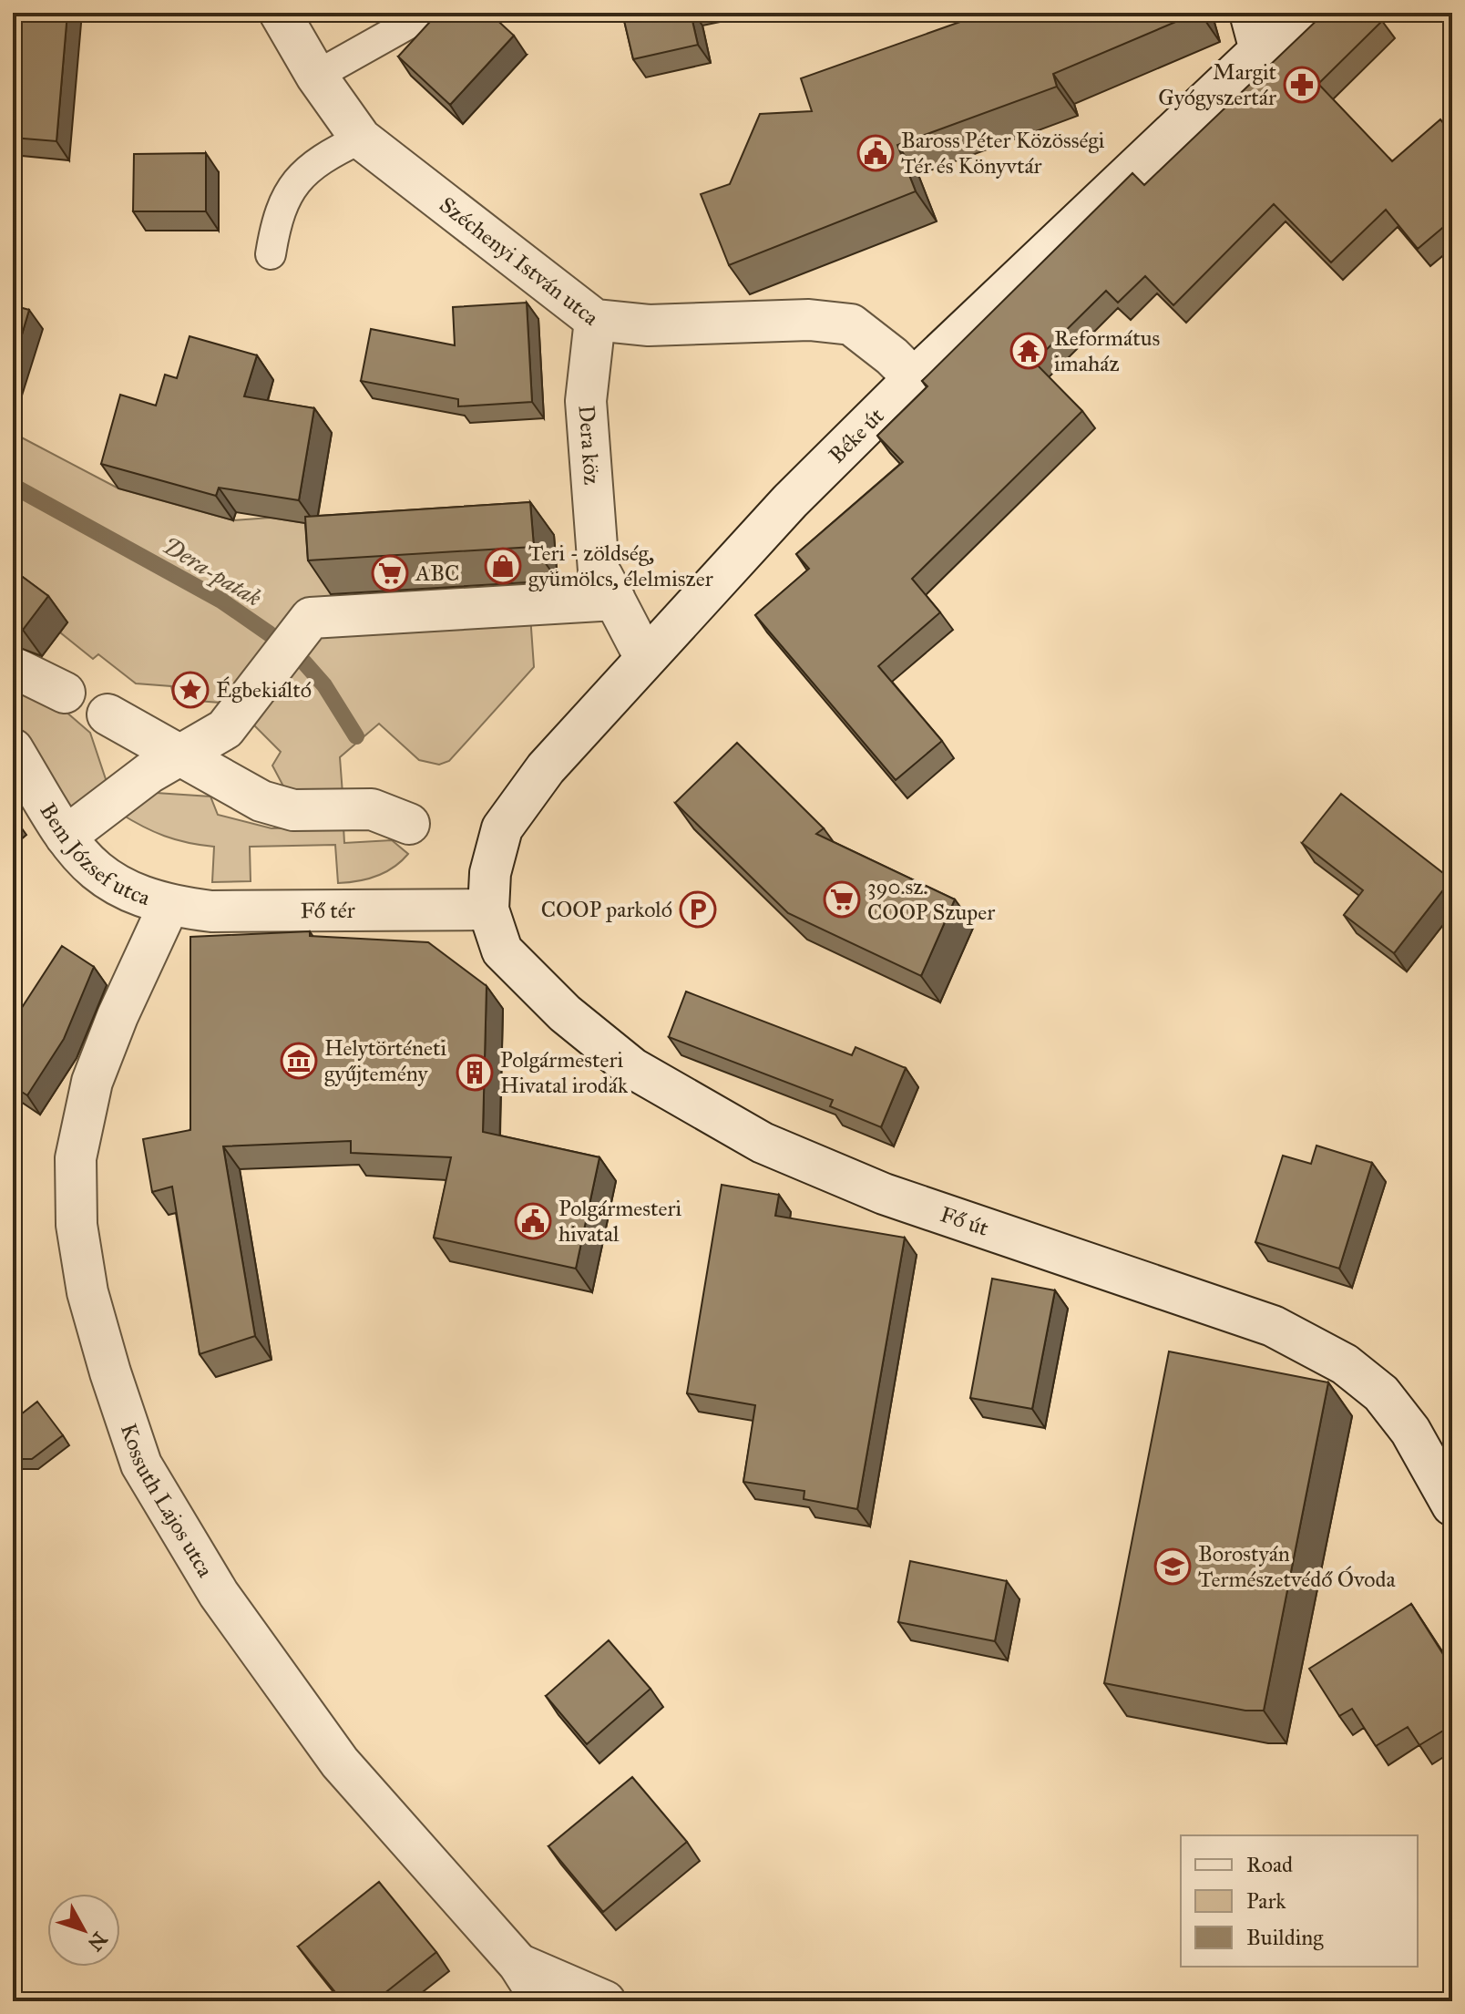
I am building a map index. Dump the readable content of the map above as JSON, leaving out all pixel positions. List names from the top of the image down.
{
  "streets": {
    "street": [
      "Széchenyi István utca",
      "Béke út",
      "Dera köz",
      "Bem József utca",
      "Fő tér",
      "Fő út",
      "Kossuth Lajos utca"
    ]
  },
  "crossings": [
    ["Széchenyi István utca", "Béke út"],
    ["Széchenyi István utca", "Dera köz"],
    ["Béke út", "Fő tér"],
    ["Béke út", "Fő út"],
    ["Bem József utca", "Fő tér"],
    ["Bem József utca", "Kossuth Lajos utca"],
    ["Fő tér", "Fő út"],
    ["Fő tér", "Kossuth Lajos utca"]
  ],
  "water": ["Dera-patak"],
  "places": {
    "pharmacy": ["Margit Gyógyszertár"],
    "public building": ["Baross Péter Közösségi Tér és Könyvtár", "Polgármesteri hivatal"],
    "temple": ["Református imaház"],
    "shop": ["Teri - zöldség, gyümölcs, élelmiszer"],
    "supermarket": ["ABC", "390.sz. COOP Szuper"],
    "place": ["Égbekiáltó"],
    "parking": ["COOP parkoló"],
    "museum": ["Helytörténeti gyűjtemény"],
    "building": ["Polgármesteri Hivatal irodák"],
    "school or university": ["Borostyán Természetvédő Óvoda"]
  },
  "legend": ["Road", "Park", "Building"],
  "north": "bottom right"
}
